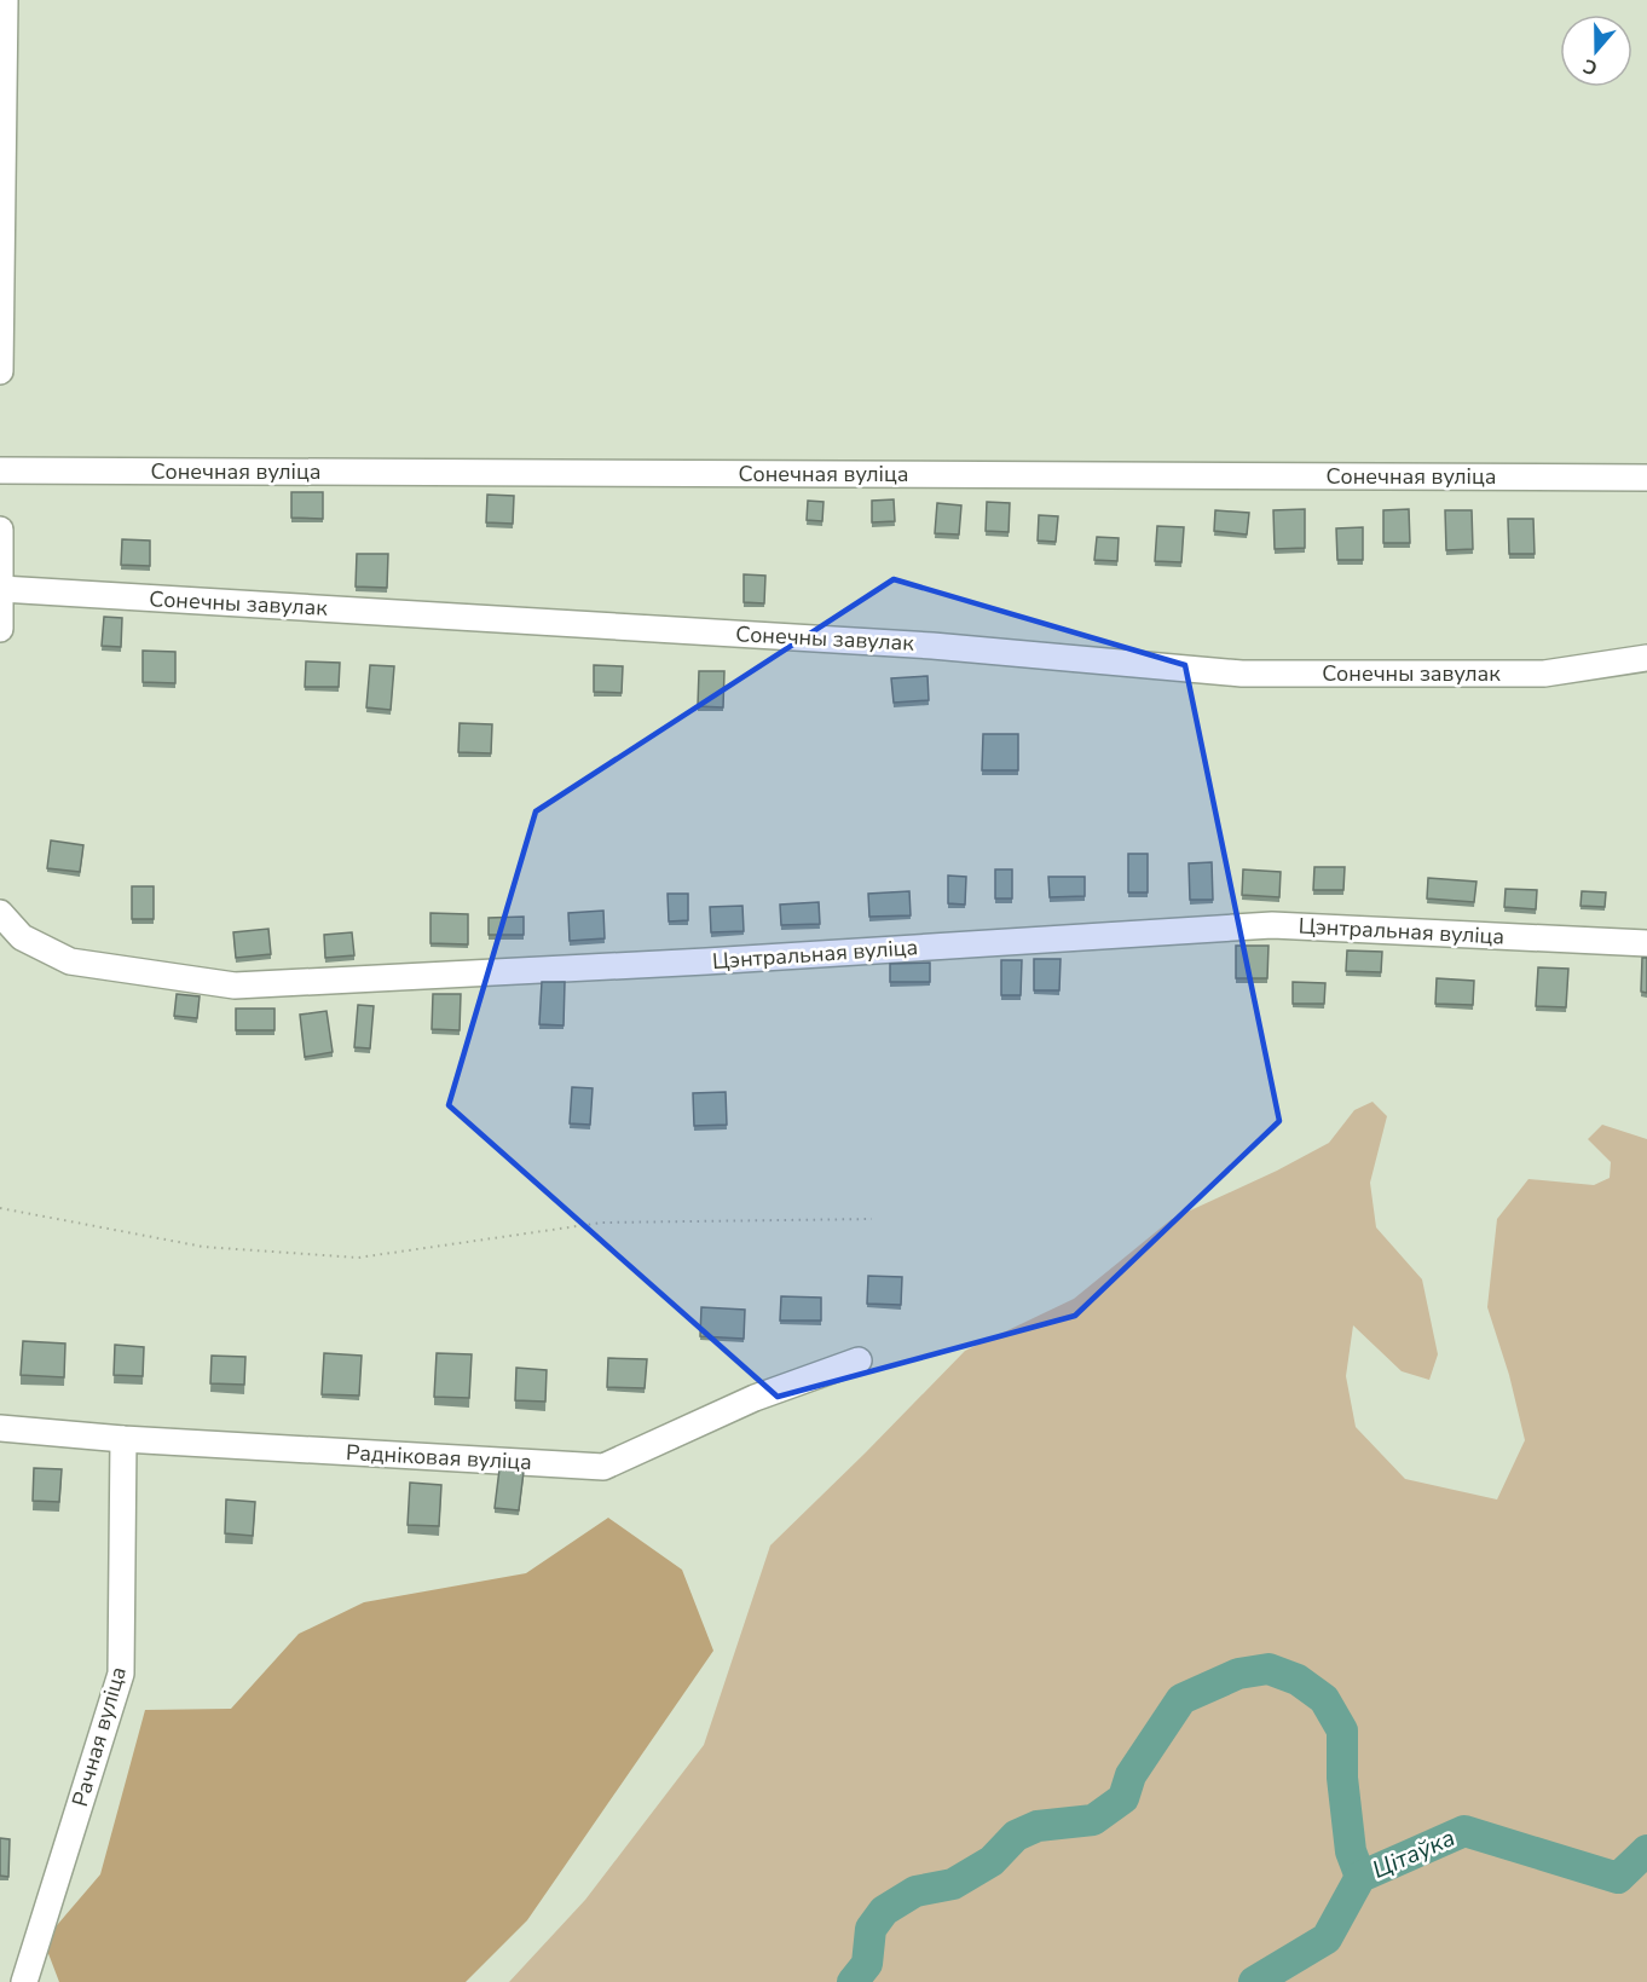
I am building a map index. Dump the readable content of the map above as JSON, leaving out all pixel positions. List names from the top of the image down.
{
  "streets": {
    "street": [
      "Сонечная вуліца",
      "Сонечны завулак",
      "Цэнтральная вуліца",
      "Радніковая вуліца",
      "Рачная вуліца"
    ]
  },
  "crossings": [
    ["Радніковая вуліца", "Рачная вуліца"]
  ],
  "water": ["Цітаўка"],
  "north": "bottom"
}
